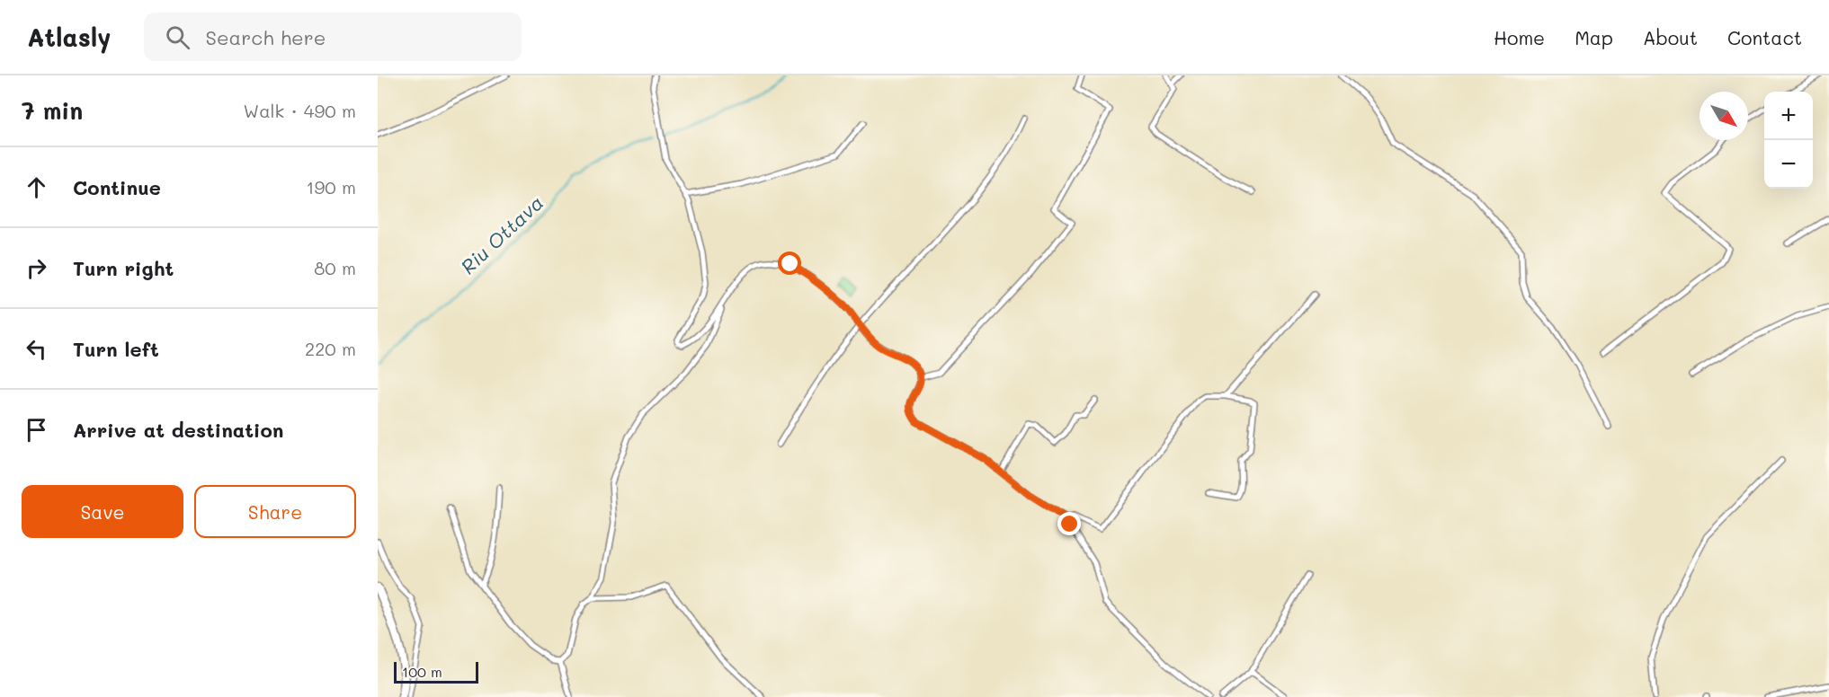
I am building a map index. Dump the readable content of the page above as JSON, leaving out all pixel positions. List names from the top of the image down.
{
  "water": ["Riu Ottava"],
  "scale_bar": "100 m",
  "north": "bottom right",
  "page": {
    "header": "Atlasly",
    "search": "Search here",
    "nav": [
      "Home",
      "Map",
      "About",
      "Contact"
    ],
    "heading": ["7 min", "Walk · 490 m"],
    "map_buttons": ["+", "−"],
    "list": [
      ["Continue", "190 m"],
      ["Turn right", "80 m"],
      ["Turn left", "220 m"],
      "Arrive at destination"
    ],
    "buttons": ["Save", "Share"],
    "scale": "100 m"
  }
}
